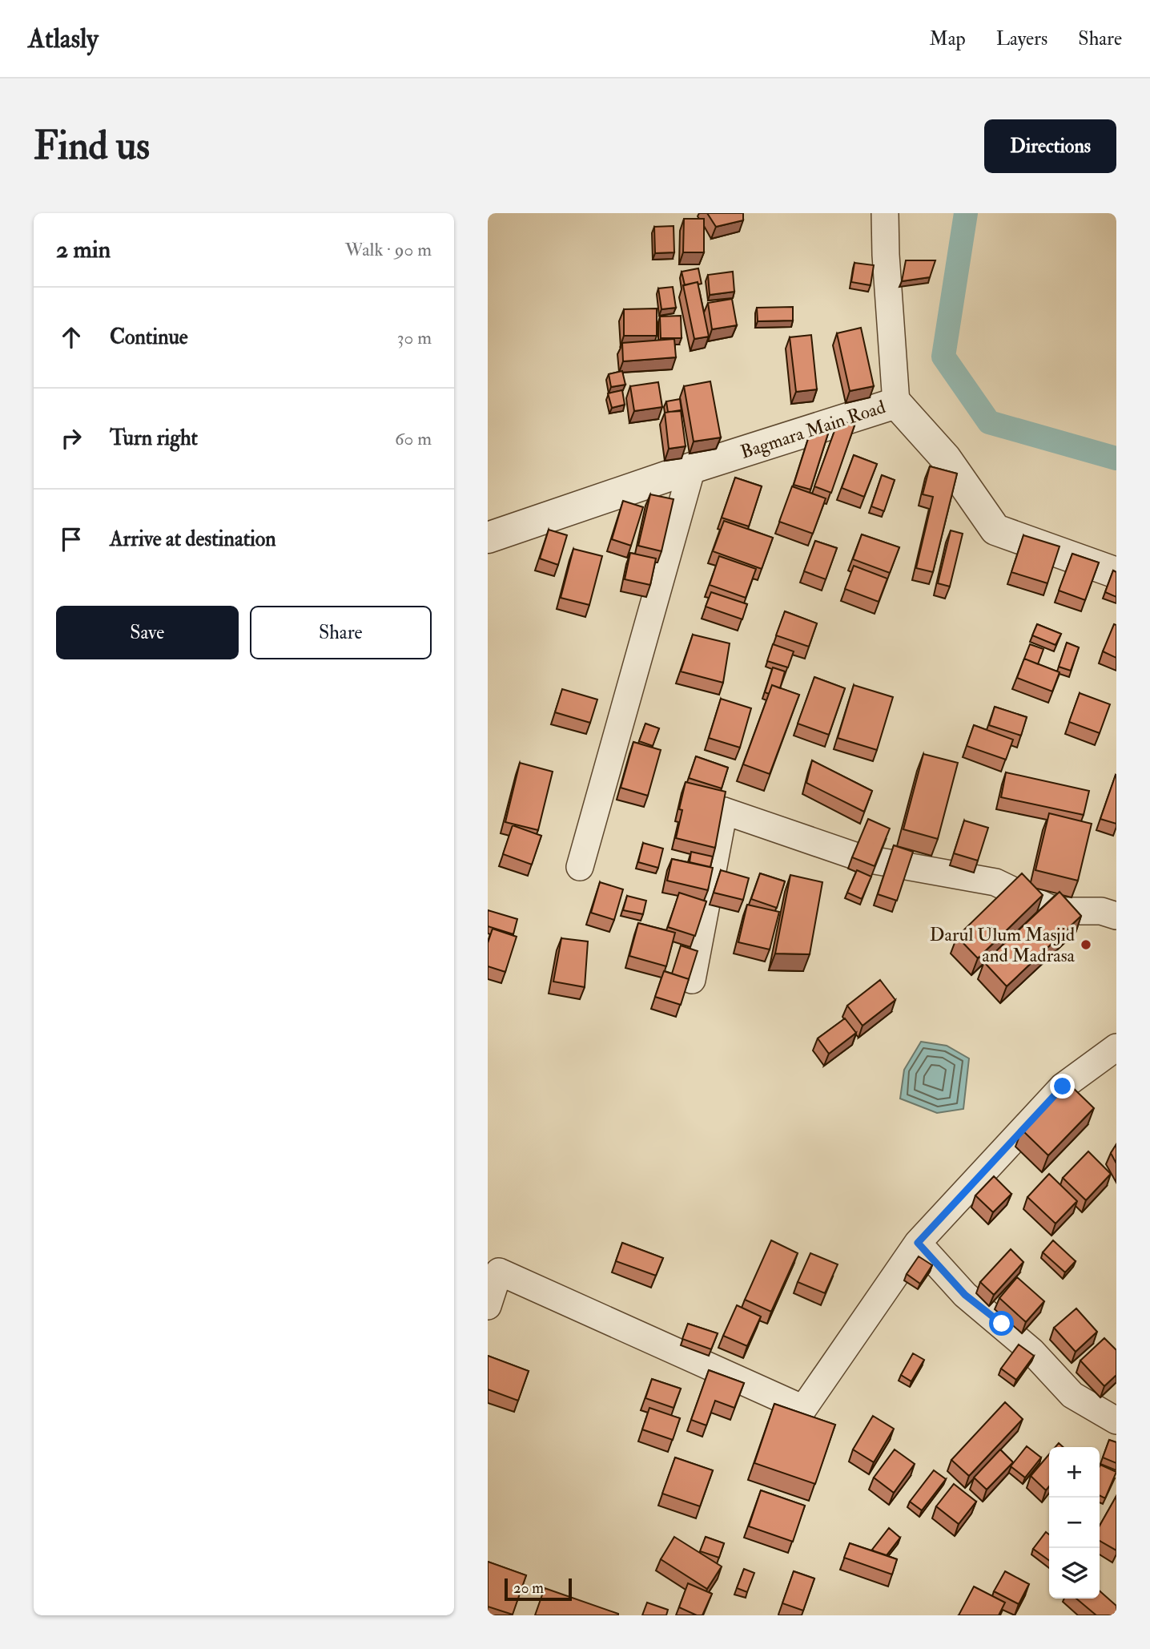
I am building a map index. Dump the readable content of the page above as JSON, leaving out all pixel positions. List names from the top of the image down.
{
  "streets": {
    "street": ["Bagmara Main Road"]
  },
  "places": ["Darul Ulum Masjid and Madrasa"],
  "scale_bar": "20 m",
  "page": {
    "header": "Atlasly",
    "nav": ["Map", "Layers", "Share"],
    "buttons": [
      "Directions",
      ["Save", "Share"]
    ],
    "title": "Find us",
    "heading": ["2 min", "Walk · 90 m"],
    "list": [
      ["Continue", "30 m"],
      ["Turn right", "60 m"],
      "Arrive at destination"
    ],
    "map_buttons": ["+", "−"],
    "scale": "20 m"
  }
}
